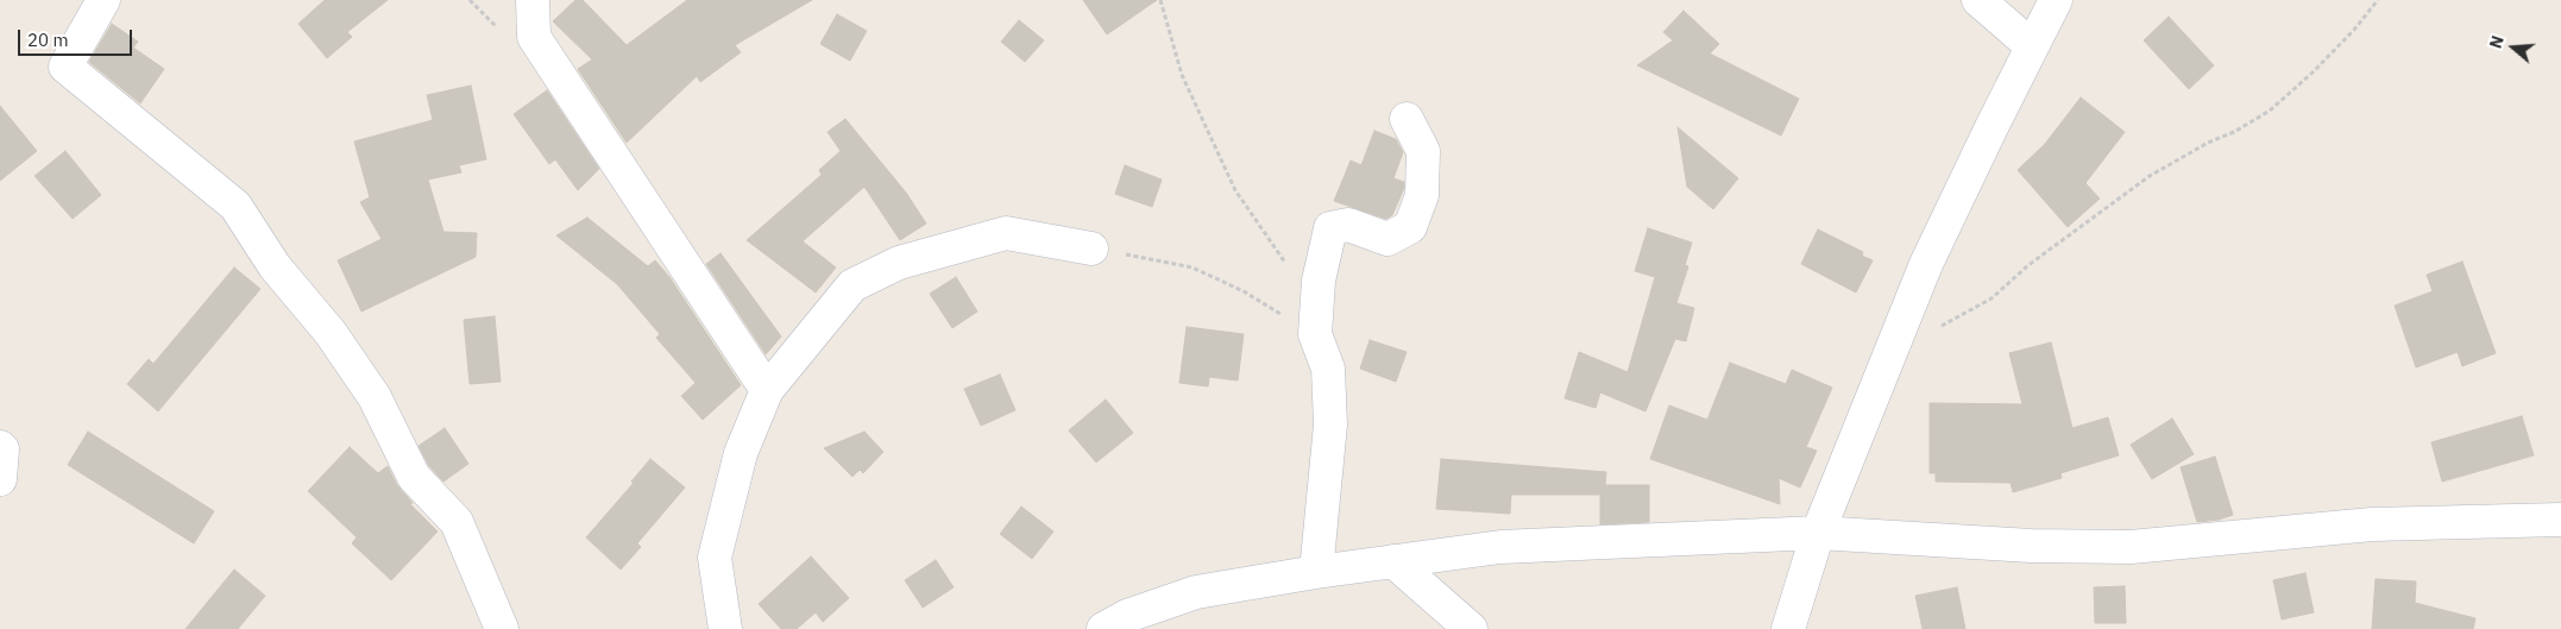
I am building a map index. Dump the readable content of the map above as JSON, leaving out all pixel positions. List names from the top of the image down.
{
  "scale_bar": "20 m",
  "north": "left"
}
